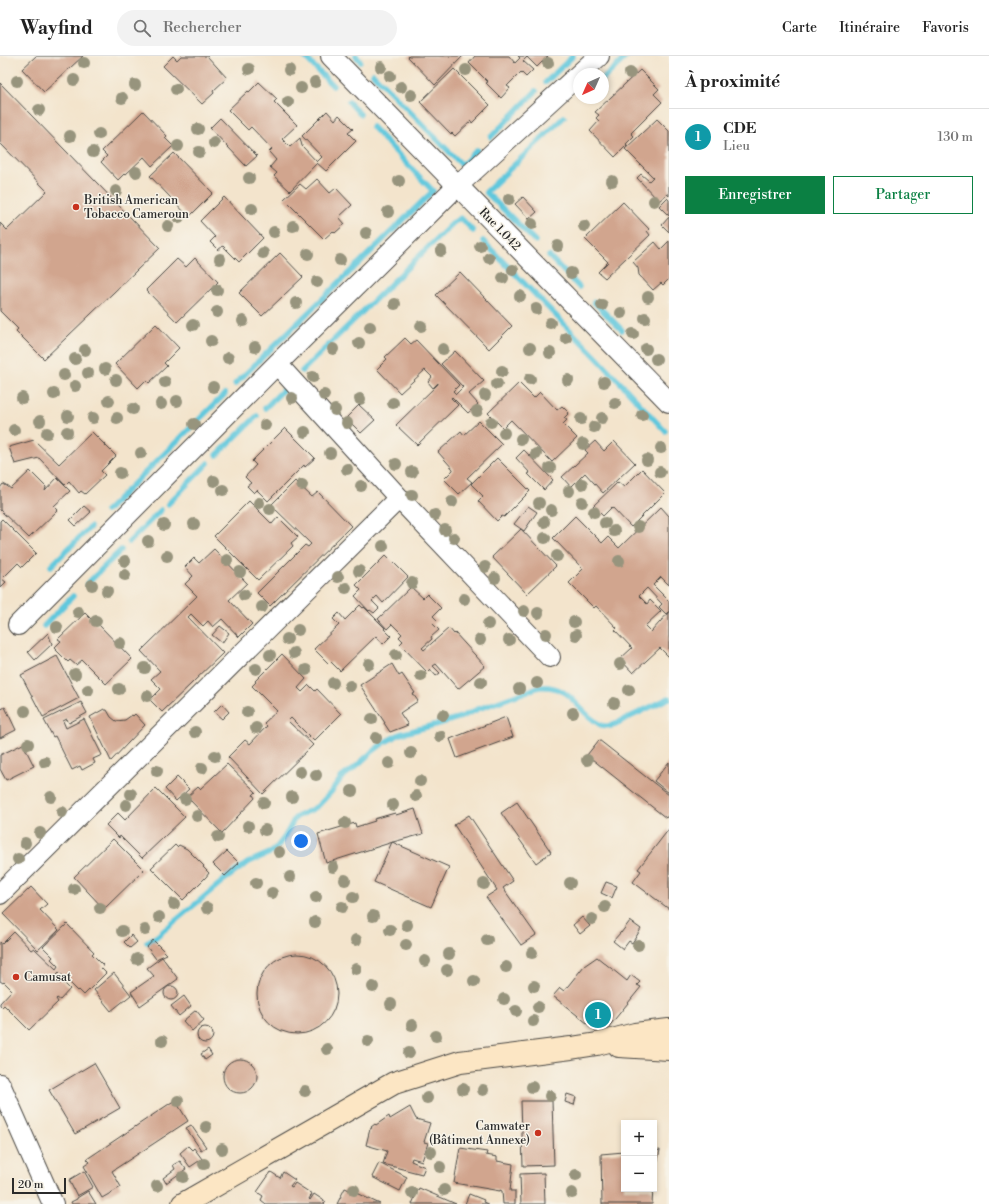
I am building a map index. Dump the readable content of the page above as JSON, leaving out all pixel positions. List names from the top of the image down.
{
  "streets": {
    "street": ["Rue 1.042"]
  },
  "places": ["British American Tobacco Cameroun", "Camusat", "Camwater (Bâtiment Annexe)"],
  "scale_bar": "20 m",
  "north": "bottom left",
  "page": {
    "header": "Wayfind",
    "search": "Rechercher",
    "nav": ["Carte", "Itinéraire", "Favoris"],
    "heading": "À proximité",
    "list": [
      {
        "mark": "1",
        "name": "CDE",
        "note": "Lieu",
        "value": "130 m"
      }
    ],
    "buttons": ["Enregistrer", "Partager"],
    "pins": "1",
    "map_buttons": ["+", "−"],
    "scale": "20 m"
  }
}
